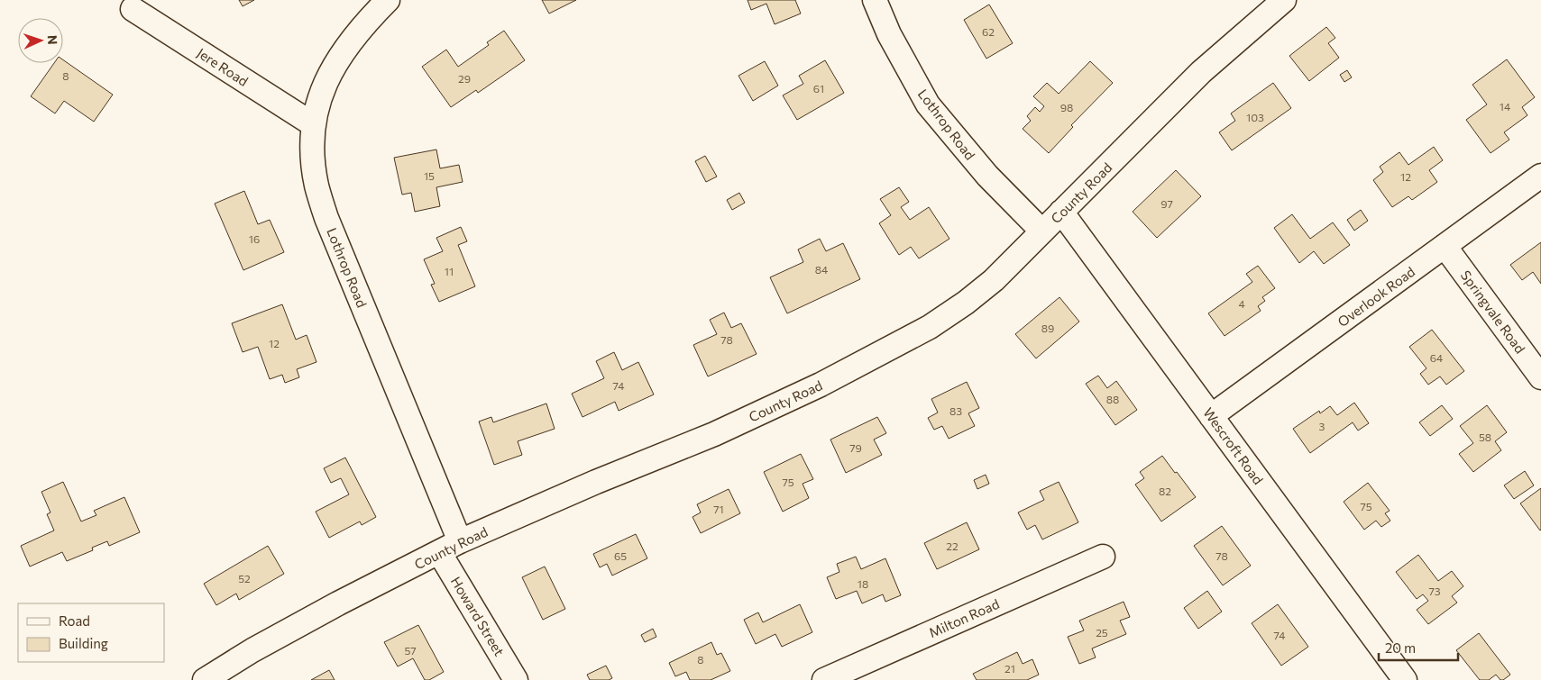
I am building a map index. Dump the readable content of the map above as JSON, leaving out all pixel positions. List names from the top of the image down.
{
  "streets": {
    "street": [
      "Jere Road",
      "Lothrop Road",
      "County Road",
      "Overlook Road",
      "Springvale Road",
      "Wescroft Road",
      "Howard Street",
      "Milton Road"
    ]
  },
  "crossings": [
    ["Jere Road", "Lothrop Road"],
    ["Lothrop Road", "County Road"],
    ["County Road", "Wescroft Road"],
    ["County Road", "Howard Street"],
    ["Overlook Road", "Springvale Road"],
    ["Overlook Road", "Wescroft Road"]
  ],
  "house_numbers": [
    "62",
    "8",
    "29",
    "61",
    "14",
    "98",
    "103",
    "15",
    "12",
    "97",
    "16",
    "84",
    "11",
    "4",
    "89",
    "78",
    "12",
    "64",
    "74",
    "88",
    "83",
    "3",
    "58",
    "79",
    "75",
    "82",
    "75",
    "71",
    "22",
    "65",
    "78",
    "52",
    "18",
    "73",
    "25",
    "74",
    "57",
    "8",
    "21"
  ],
  "legend": ["Road", "Building"],
  "scale_bar": "20 m",
  "north": "right"
}
